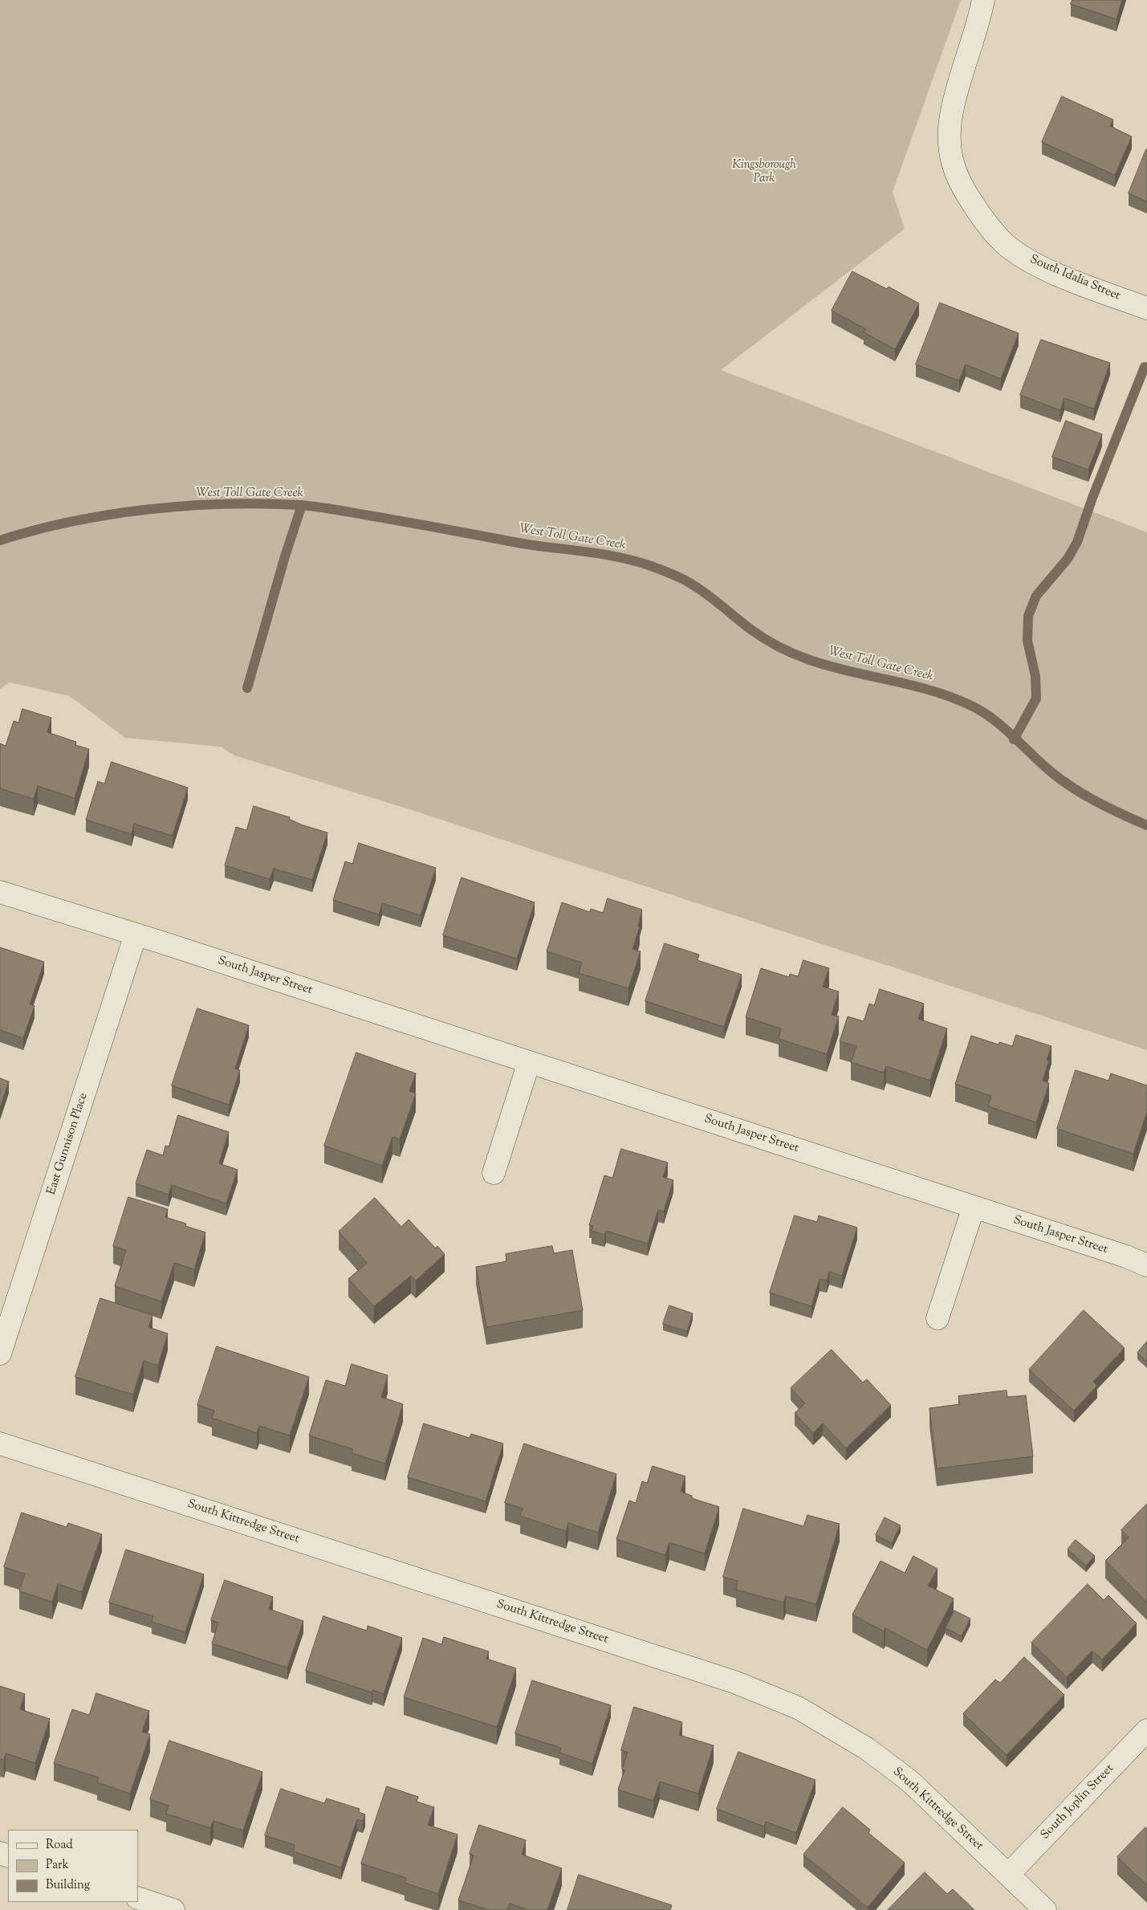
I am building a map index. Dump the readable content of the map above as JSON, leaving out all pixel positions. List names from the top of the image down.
{
  "streets": {
    "street": [
      "South Idalia Street",
      "South Jasper Street",
      "East Gunnison Place",
      "South Kittredge Street",
      "South Joplin Street"
    ]
  },
  "crossings": [
    ["South Jasper Street", "East Gunnison Place"],
    ["South Kittredge Street", "South Joplin Street"]
  ],
  "water": ["West Toll Gate Creek"],
  "parks": ["Kingsborough Park"],
  "legend": ["Road", "Park", "Building"]
}
